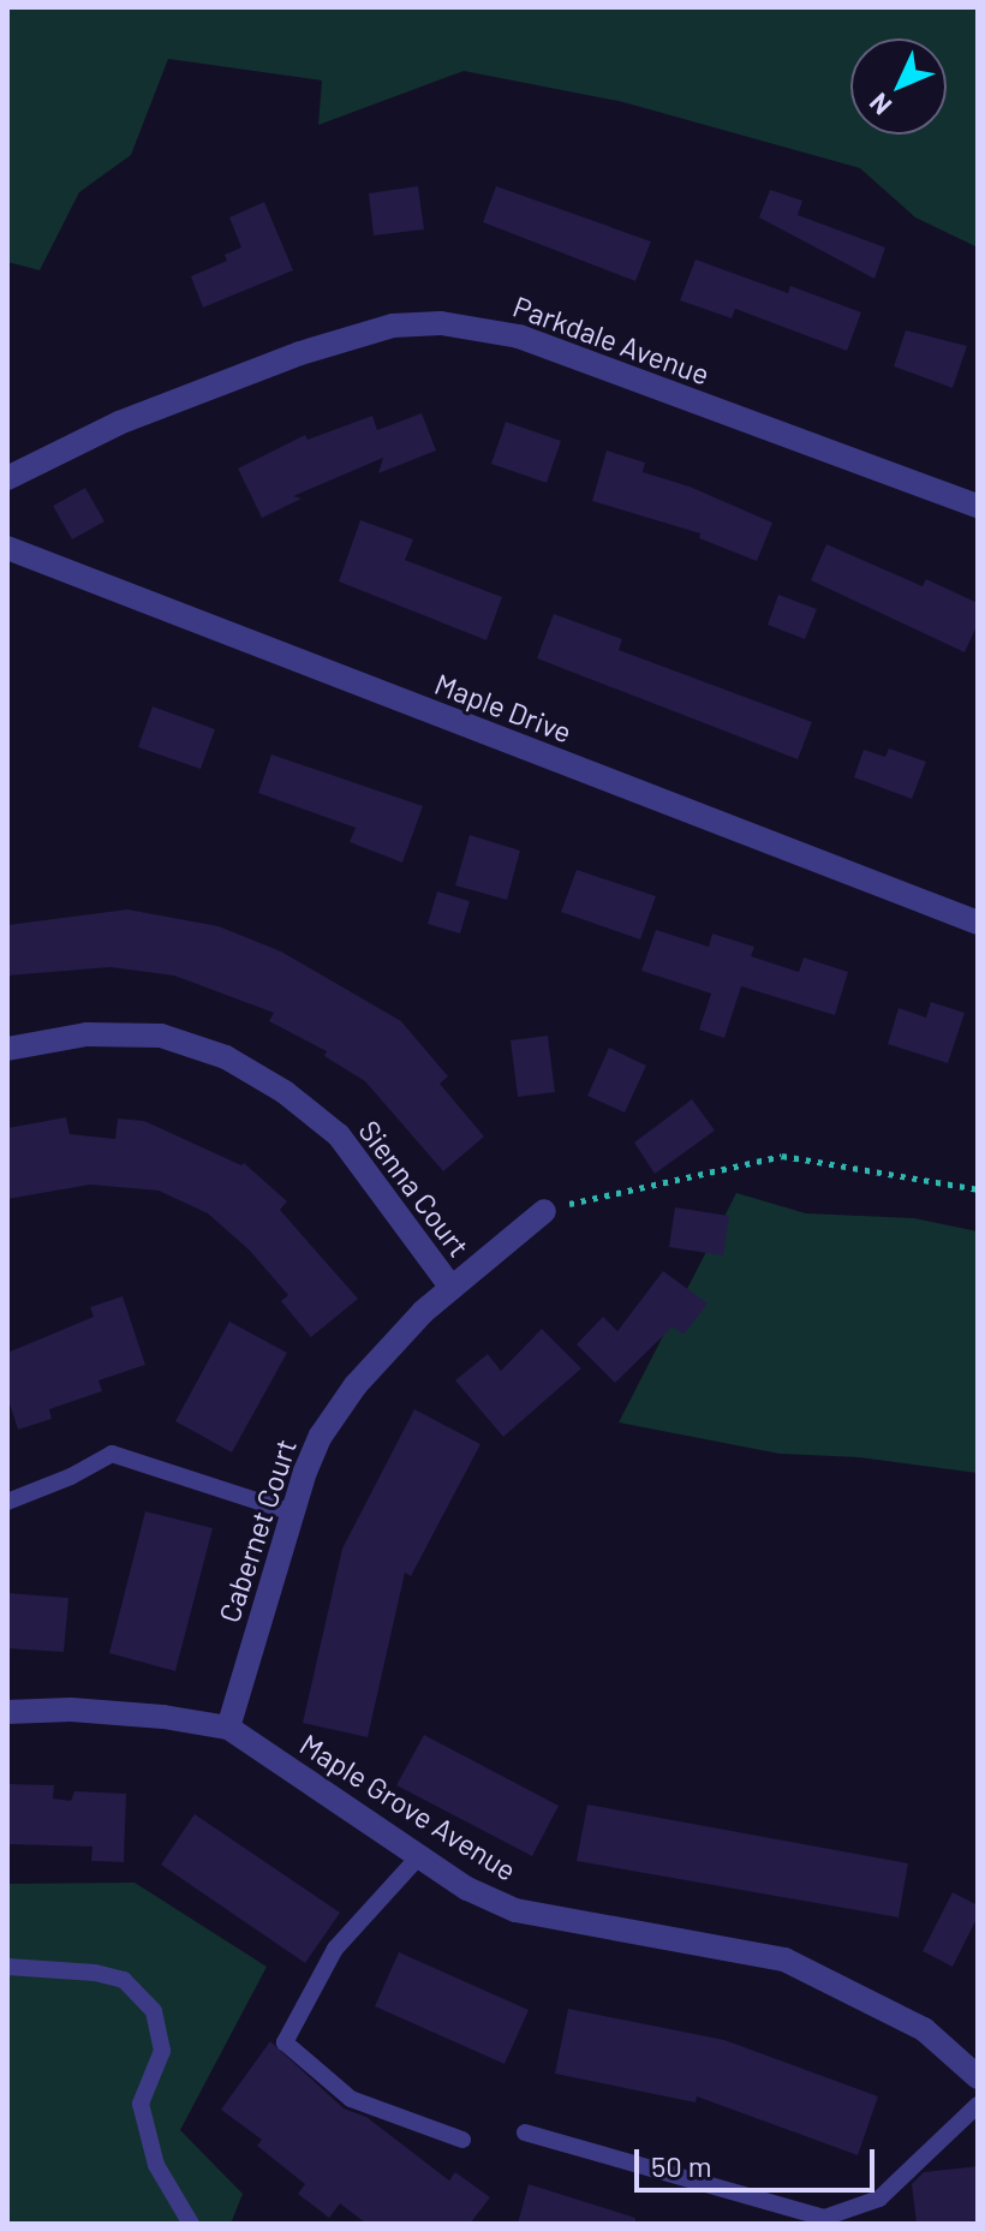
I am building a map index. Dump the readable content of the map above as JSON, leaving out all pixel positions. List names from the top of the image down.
{
  "streets": {
    "street": [
      "Parkdale Avenue",
      "Maple Drive",
      "Sienna Court",
      "Cabernet Court",
      "Maple Grove Avenue"
    ]
  },
  "crossings": [
    ["Sienna Court", "Cabernet Court"],
    ["Cabernet Court", "Maple Grove Avenue"]
  ],
  "scale_bar": "50 m",
  "north": "bottom left"
}
